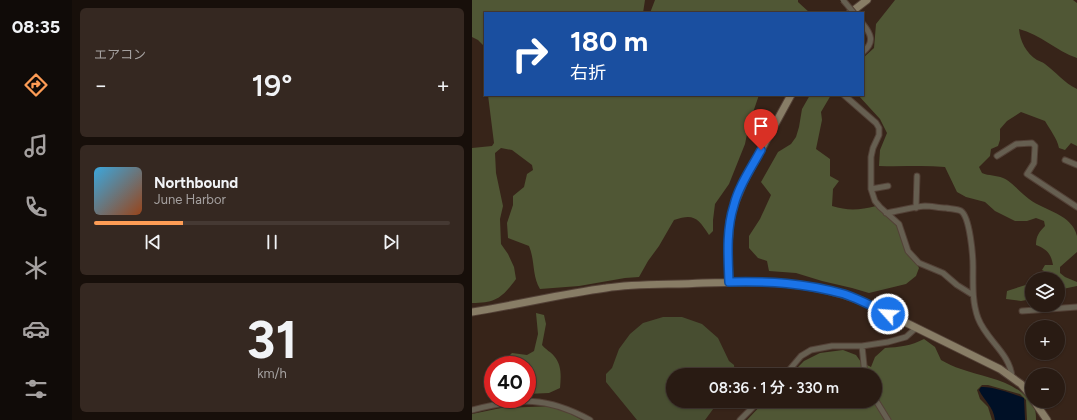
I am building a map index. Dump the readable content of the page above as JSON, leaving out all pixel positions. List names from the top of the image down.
{
  "page": {
    "tabs": "08:35",
    "tile": [
      "エアコン",
      ["31", "km/h"]
    ],
    "turn": ["180 m", "右折"],
    "heat": ["−", "19°", "+"],
    "song": ["Northbound", "June Harbor"],
    "map_buttons": ["+", "−"],
    "limit": "40",
    "trip": "08:36 · 1 分 · 330 m"
  }
}
